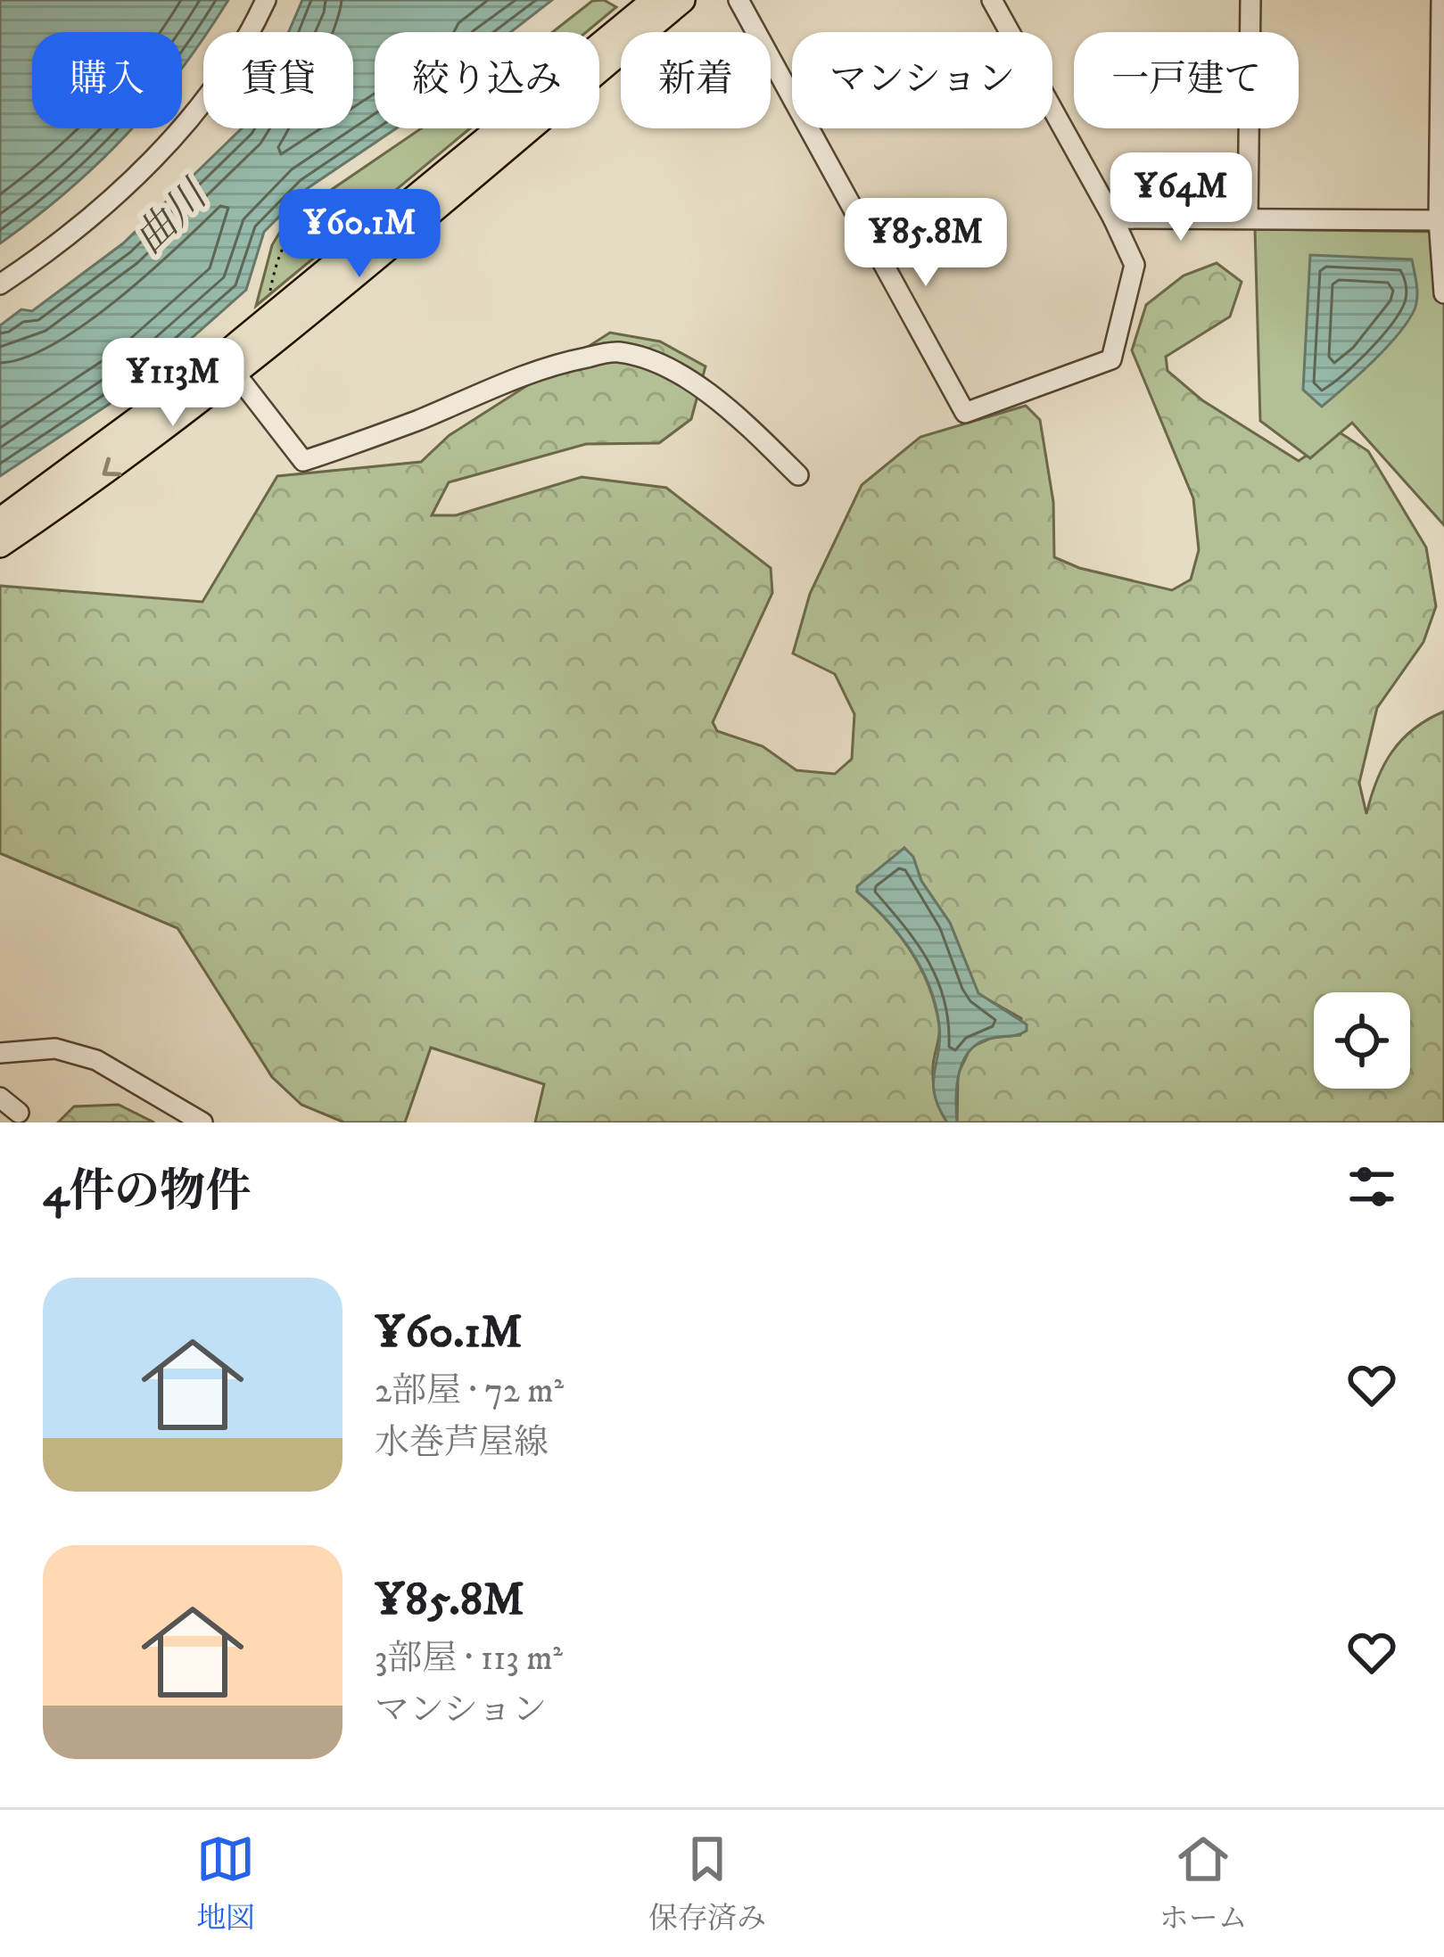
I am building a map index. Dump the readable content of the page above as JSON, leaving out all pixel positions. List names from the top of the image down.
{
  "water": ["曲川"],
  "page": {
    "chip": [
      "購入",
      "賃貸",
      "絞り込み",
      "新着",
      "マンション",
      "一戸建て"
    ],
    "price": [
      "¥64M",
      "¥60.1M",
      "¥85.8M",
      "¥113M"
    ],
    "heading": "4件の物件",
    "list": [
      {
        "name": "¥60.1M",
        "note": "2部屋 · 72 m² · 水巻芦屋線"
      },
      {
        "name": "¥85.8M",
        "note": "3部屋 · 113 m² · マンション"
      }
    ],
    "tabs": ["地図", "保存済み", "ホーム"]
  }
}
